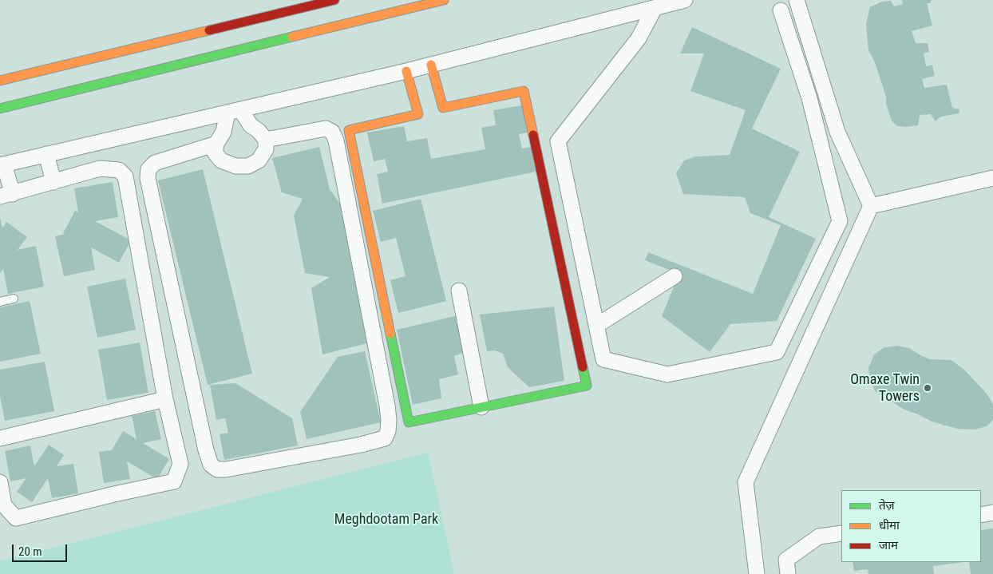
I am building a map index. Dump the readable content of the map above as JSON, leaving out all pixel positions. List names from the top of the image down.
{
  "parks": ["Meghdootam Park"],
  "places": ["Omaxe Twin Towers"],
  "legend": ["तेज़", "धीमा", "जाम"],
  "scale_bar": "20 m"
}
